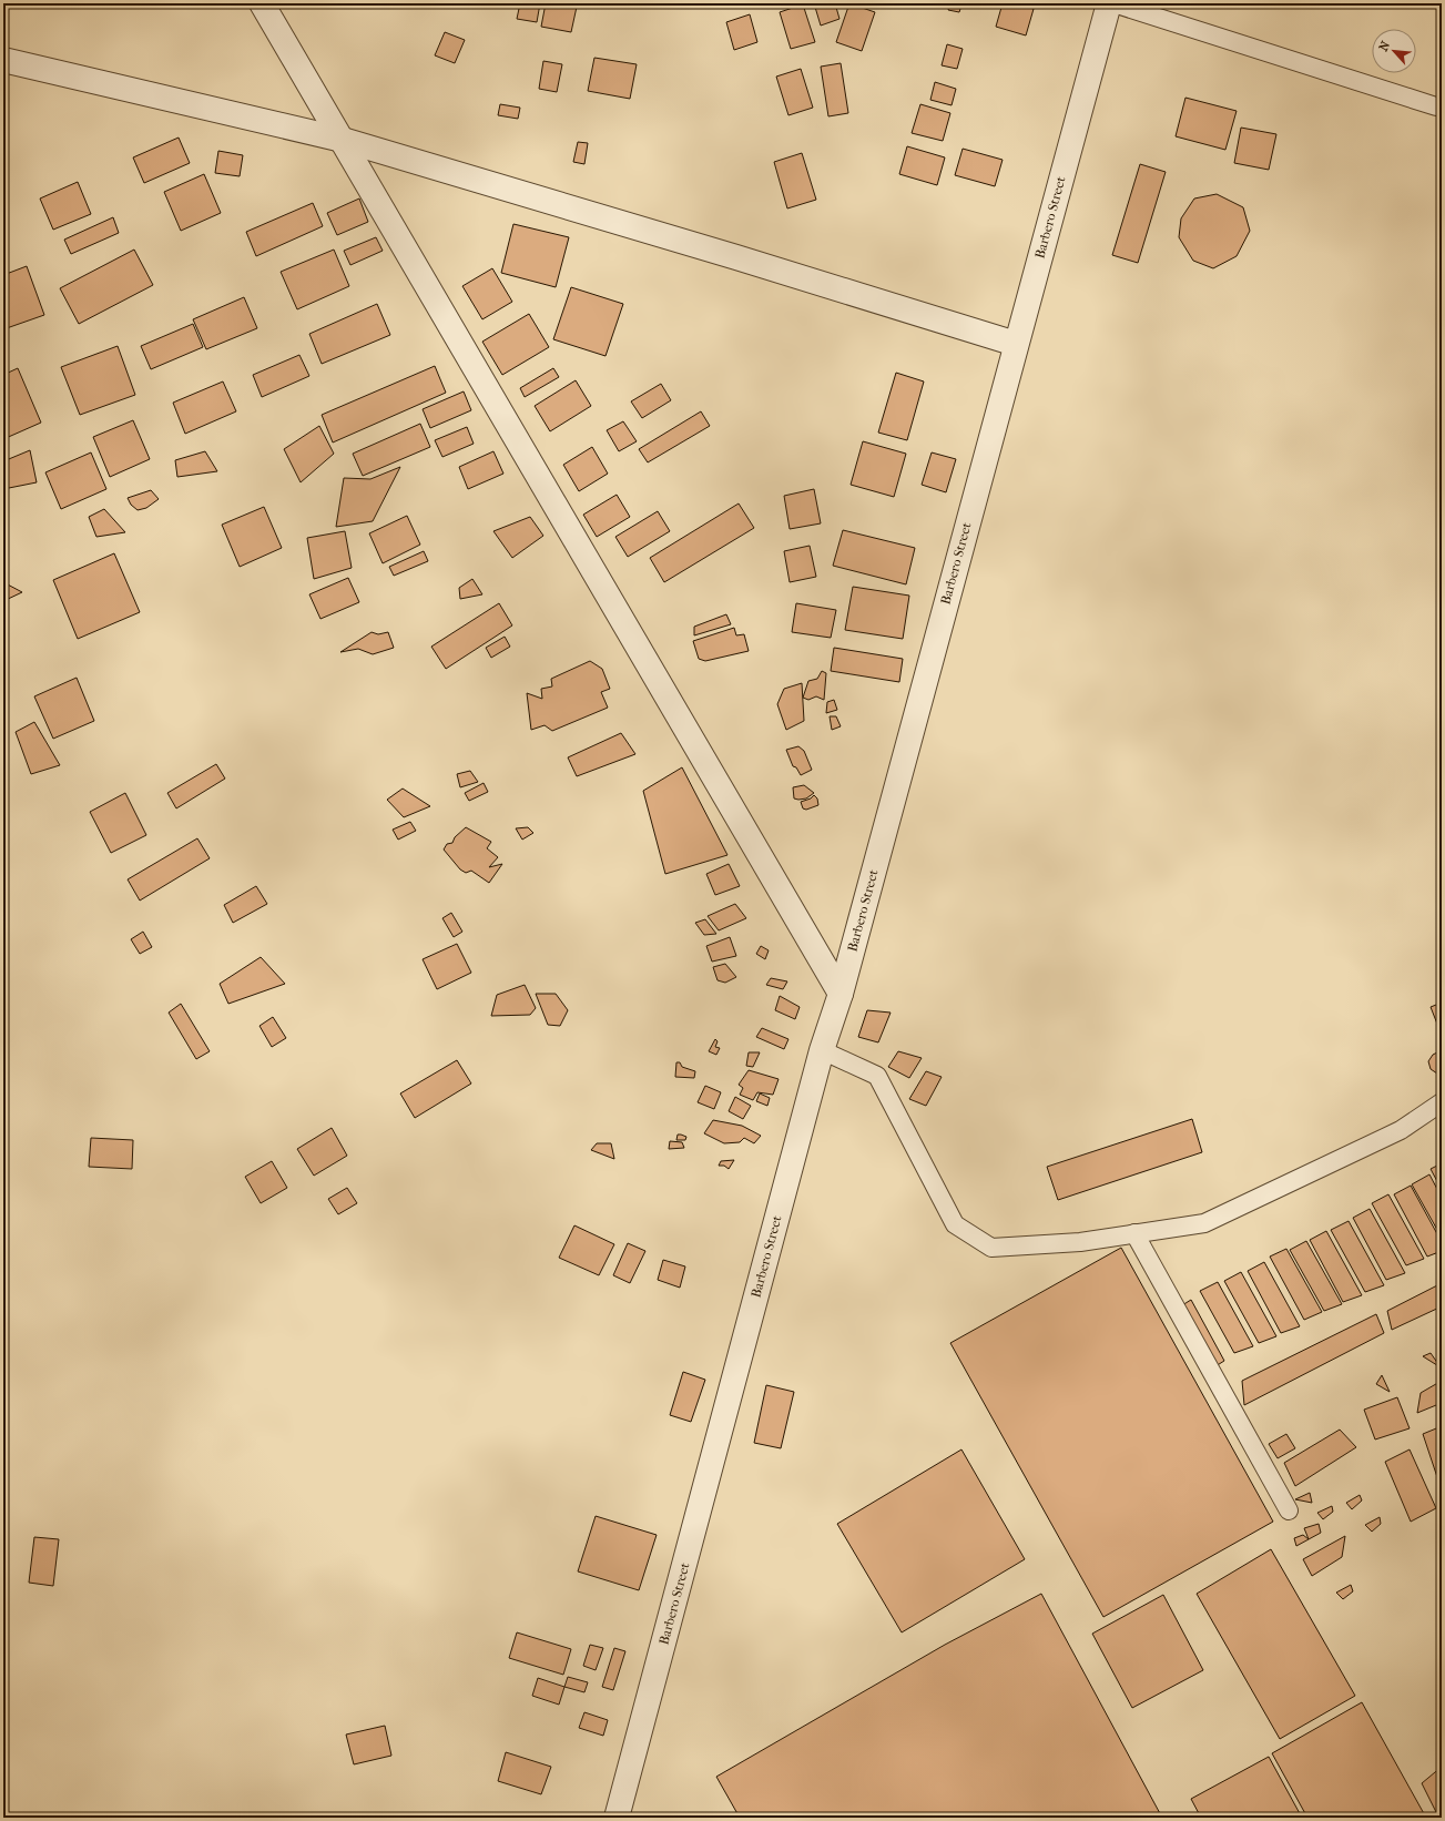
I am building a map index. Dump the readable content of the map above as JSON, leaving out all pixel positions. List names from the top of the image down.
{
  "streets": {
    "street": ["Barbero Street"]
  },
  "north": "top left"
}
